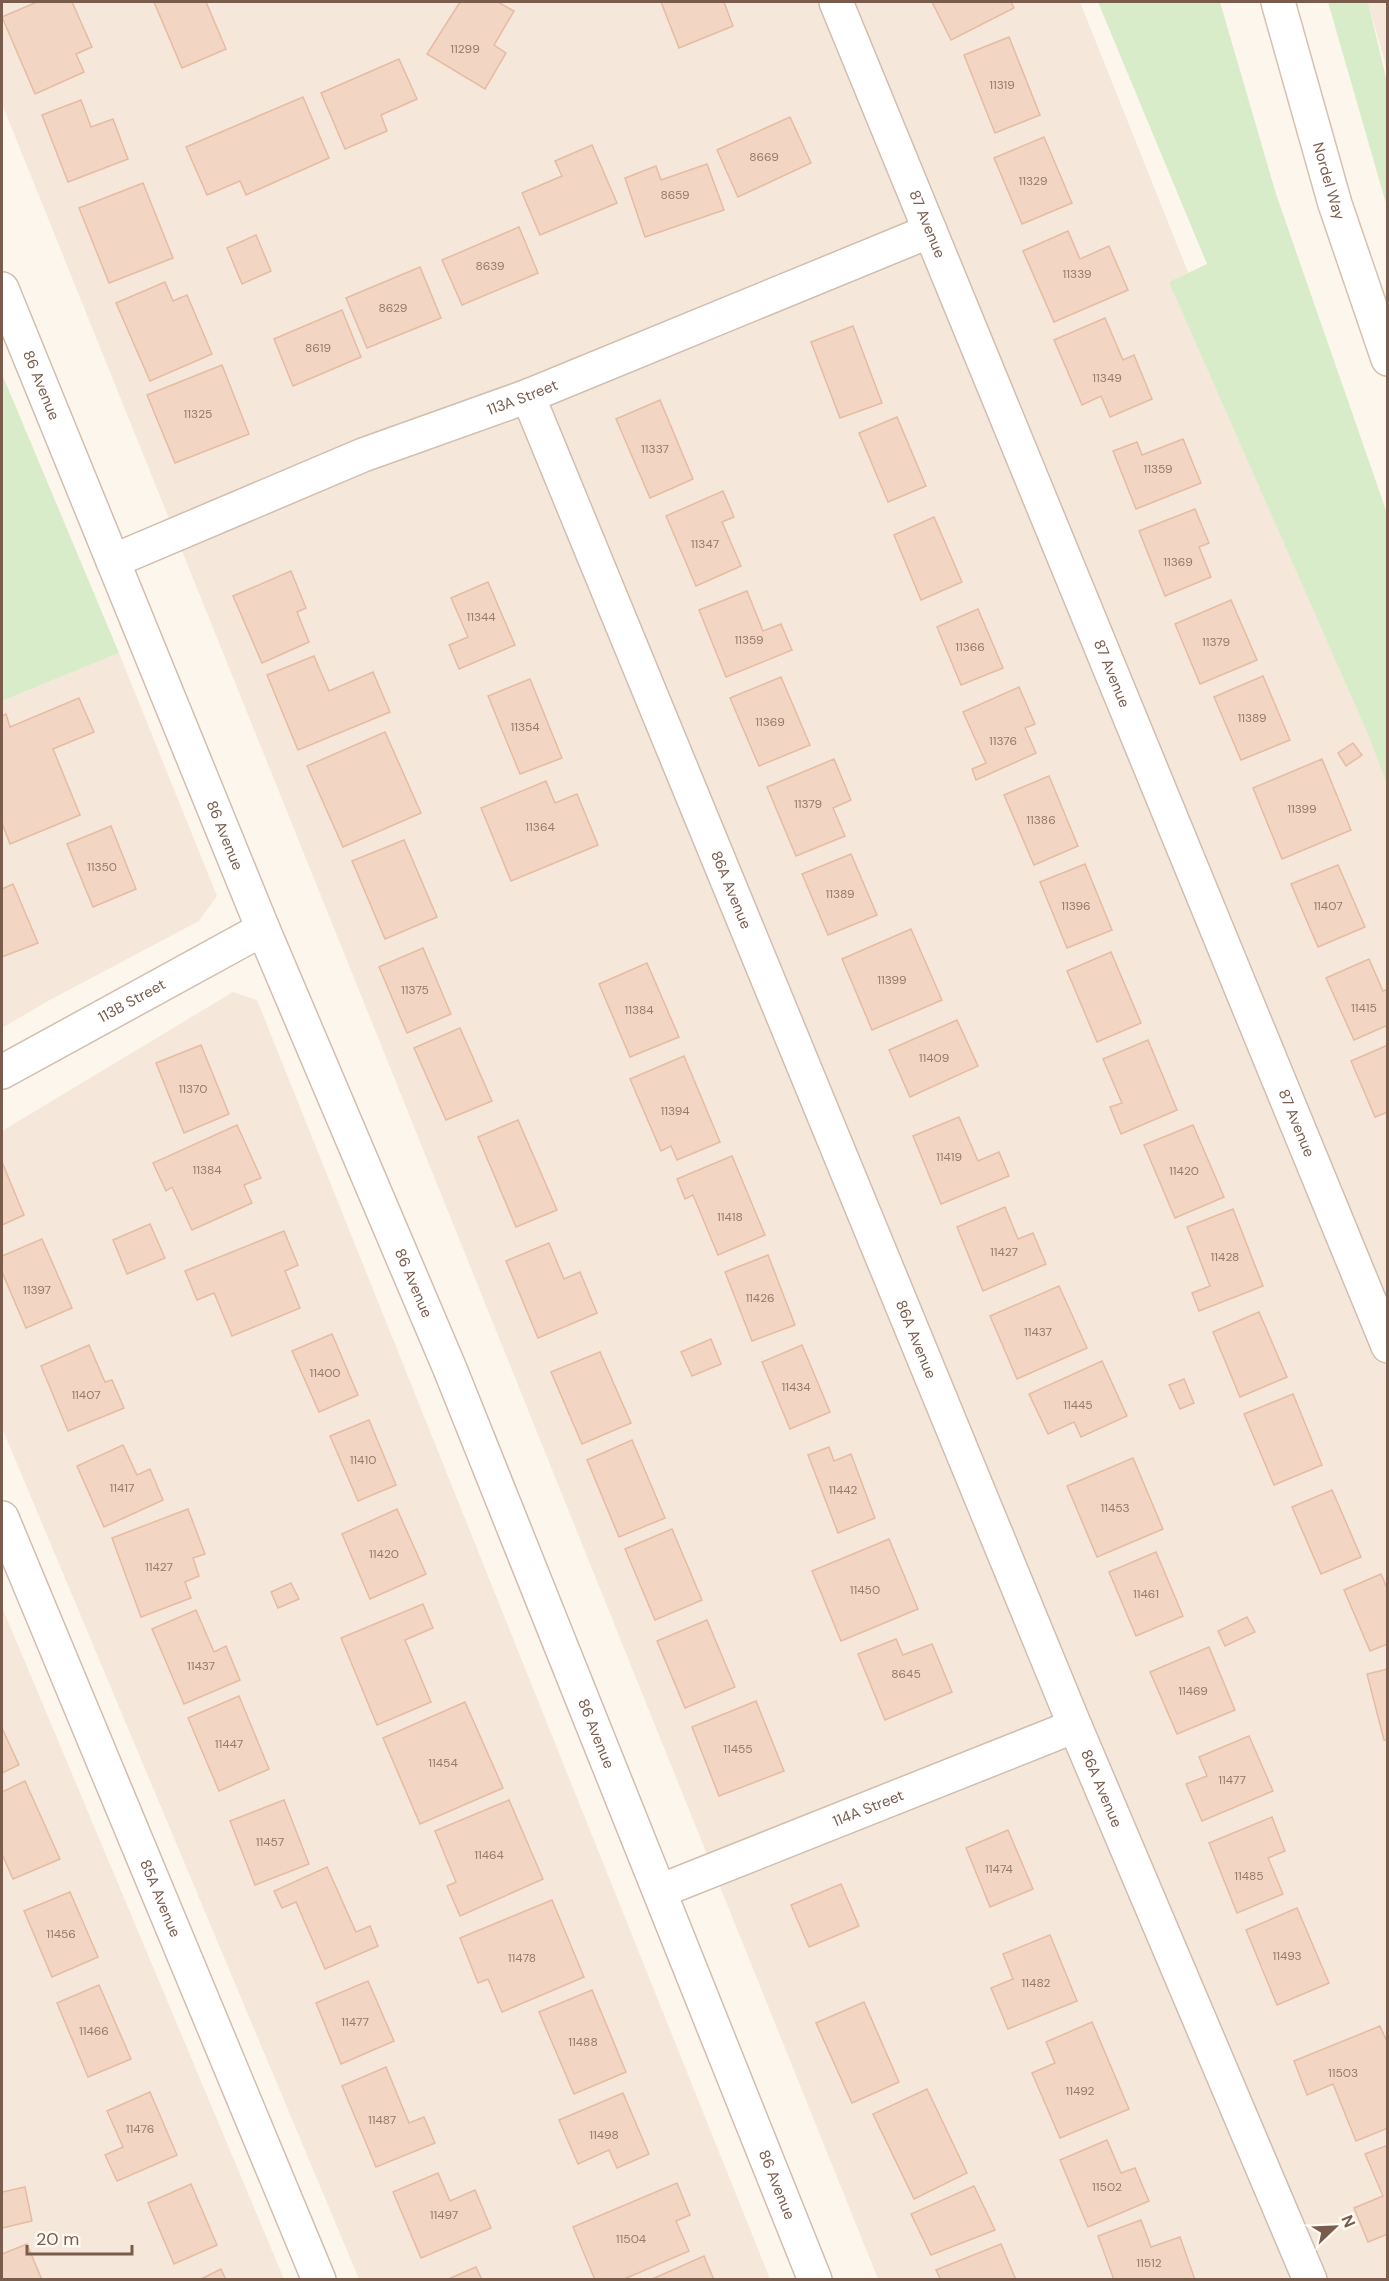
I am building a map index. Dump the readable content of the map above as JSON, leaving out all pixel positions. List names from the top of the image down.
{
  "streets": {
    "street": [
      "Nordel Way",
      "87 Avenue",
      "86 Avenue",
      "113A Street",
      "86A Avenue",
      "113B Street",
      "114A Street",
      "85A Avenue"
    ]
  },
  "crossings": [
    ["87 Avenue", "113A Street"],
    ["86 Avenue", "113A Street"],
    ["86 Avenue", "113B Street"],
    ["86 Avenue", "114A Street"],
    ["113A Street", "86A Avenue"],
    ["86A Avenue", "114A Street"]
  ],
  "house_numbers": [
    "11299",
    "11319",
    "8669",
    "11329",
    "8659",
    "8639",
    "11339",
    "8629",
    "8619",
    "11349",
    "11325",
    "11337",
    "11359",
    "11347",
    "11369",
    "11344",
    "11359",
    "11379",
    "11366",
    "11389",
    "11369",
    "11354",
    "11376",
    "11379",
    "11399",
    "11386",
    "11364",
    "11350",
    "11389",
    "11396",
    "11407",
    "11399",
    "11375",
    "11415",
    "11384",
    "11409",
    "11370",
    "11394",
    "11419",
    "11384",
    "11420",
    "11418",
    "11427",
    "11428",
    "11397",
    "11426",
    "11437",
    "11400",
    "11434",
    "11407",
    "11445",
    "11410",
    "11417",
    "11442",
    "11453",
    "11420",
    "11427",
    "11450",
    "11461",
    "11437",
    "8645",
    "11469",
    "11447",
    "11455",
    "11454",
    "11477",
    "11457",
    "11464",
    "11474",
    "11485",
    "11456",
    "11493",
    "11478",
    "11482",
    "11477",
    "11466",
    "11488",
    "11503",
    "11492",
    "11487",
    "11476",
    "11498",
    "11502",
    "11497",
    "11504",
    "11512"
  ],
  "scale_bar": "20 m",
  "north": "top right"
}
